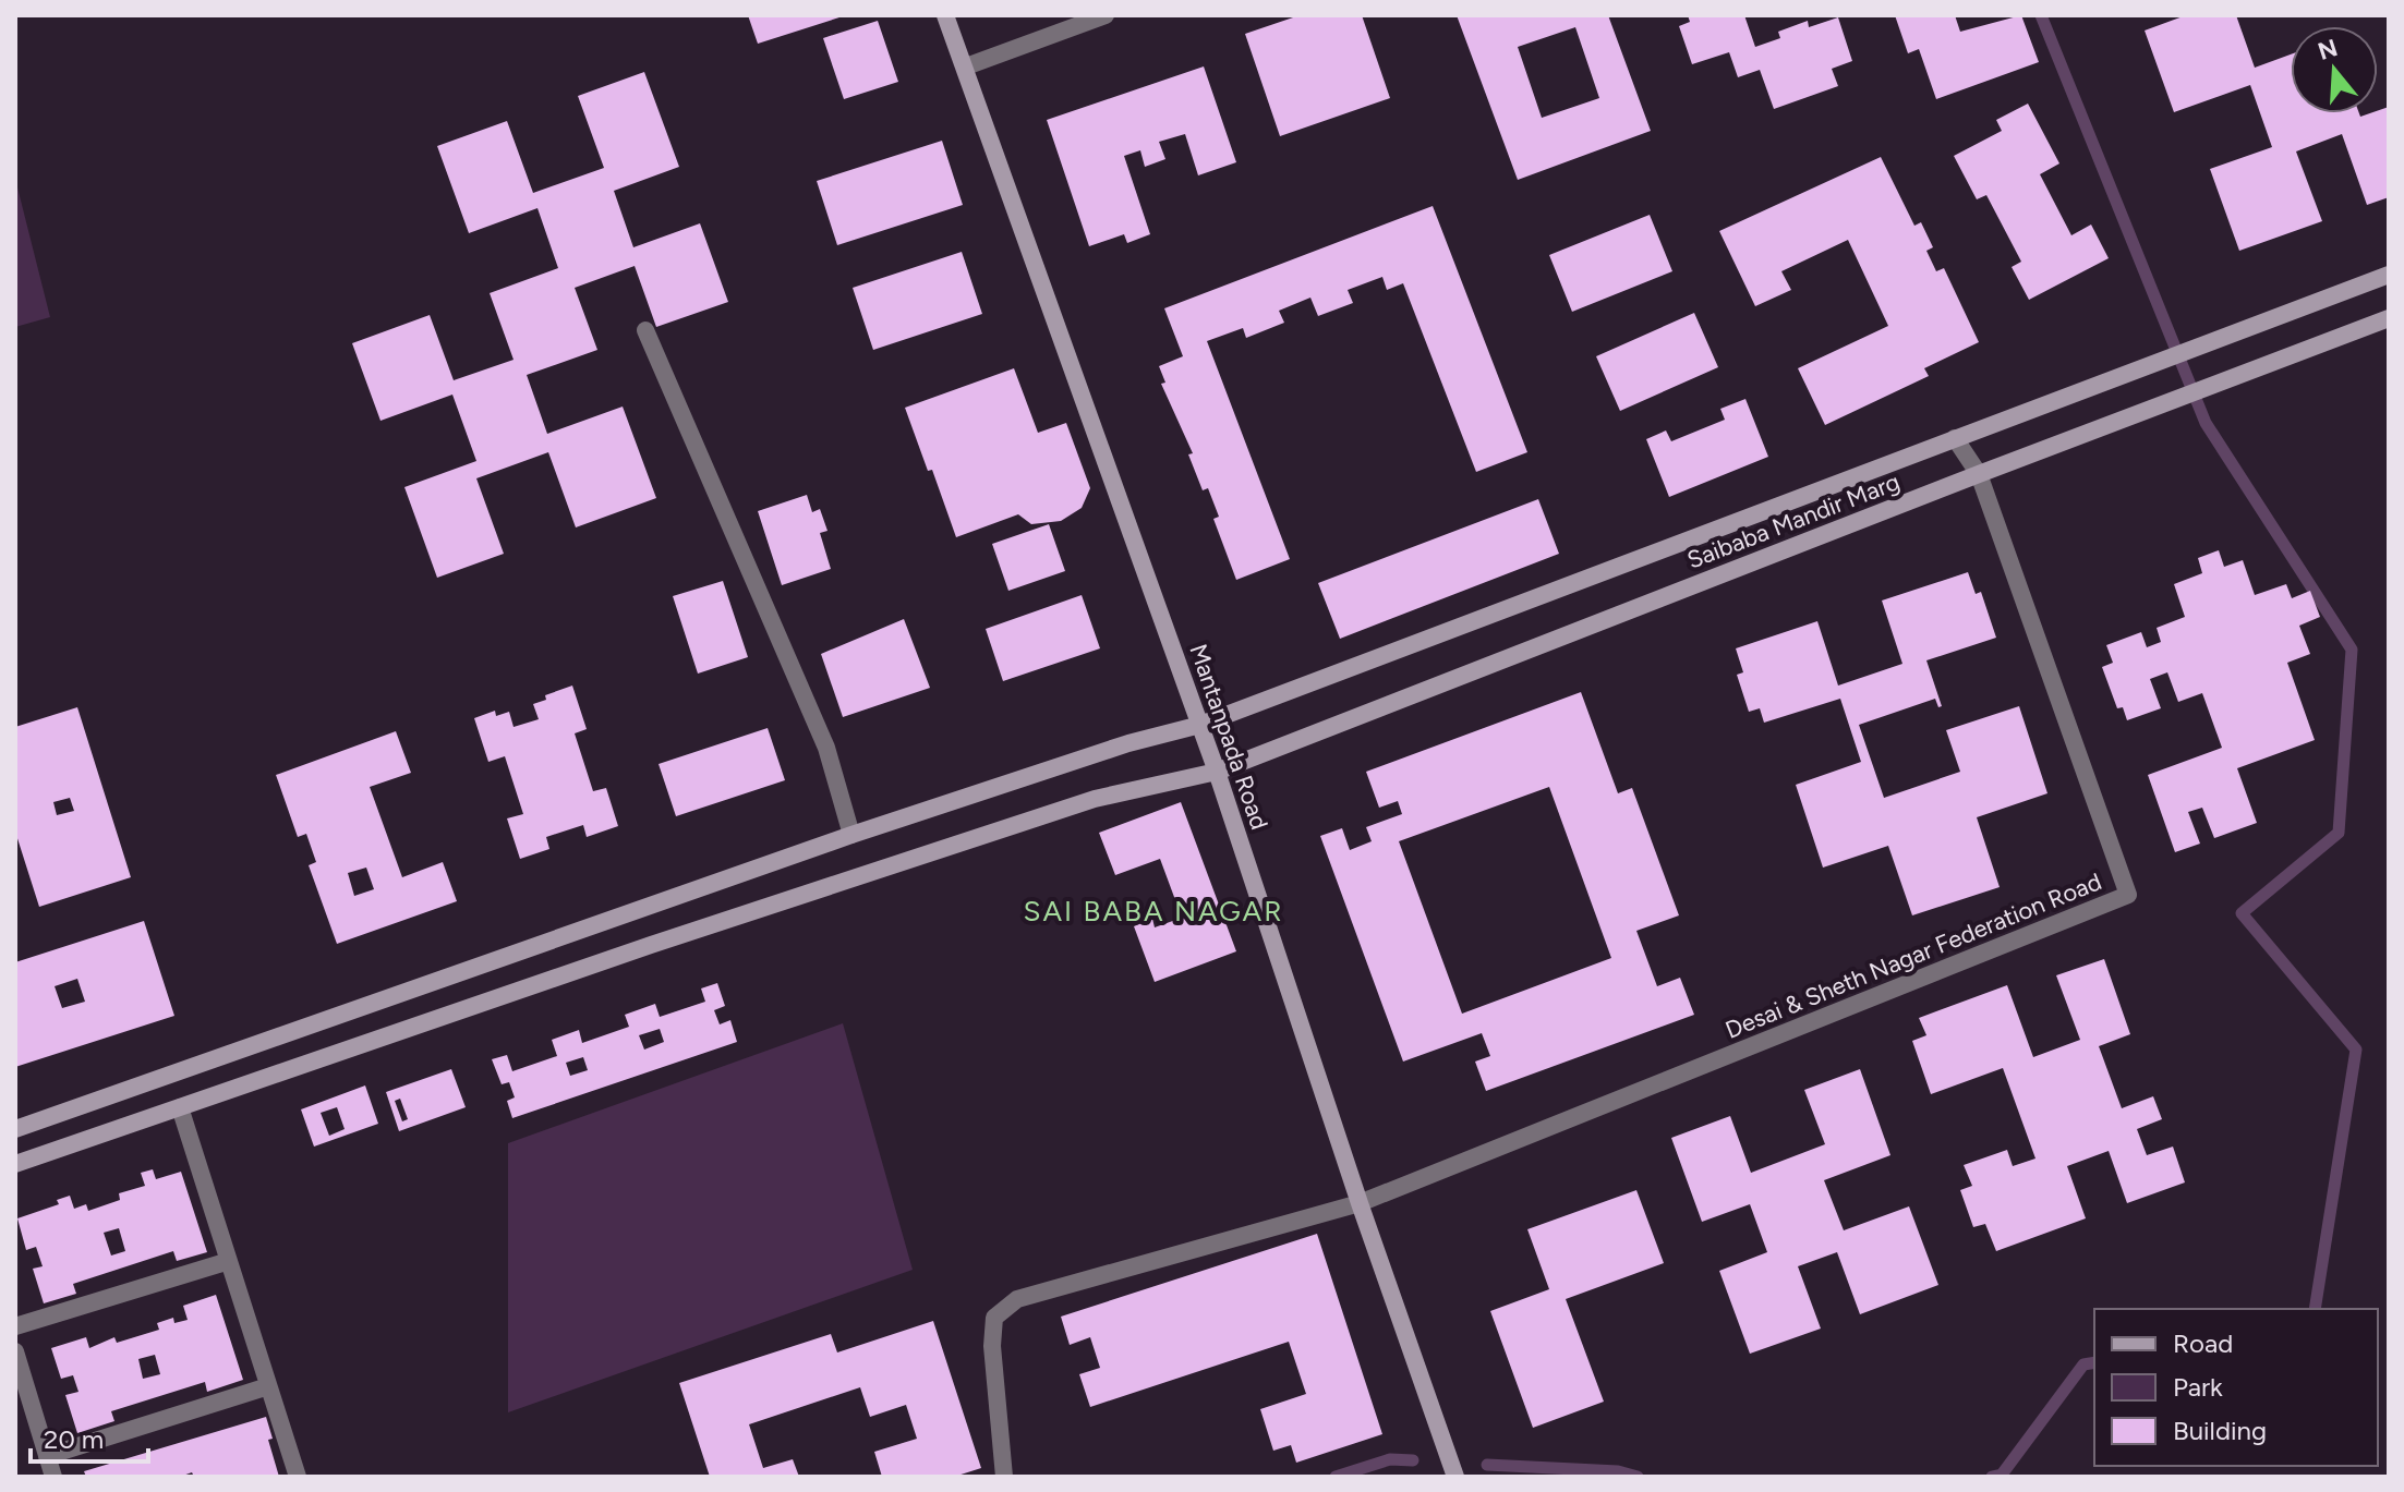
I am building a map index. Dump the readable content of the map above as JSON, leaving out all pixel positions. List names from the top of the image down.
{
  "streets": {
    "street": ["Saibaba Mandir Marg", "Mantanpada Road", "Desai & Sheth Nagar Federation Road"]
  },
  "crossings": [
    ["Saibaba Mandir Marg", "Mantanpada Road"],
    ["Saibaba Mandir Marg", "Desai & Sheth Nagar Federation Road"],
    ["Mantanpada Road", "Desai & Sheth Nagar Federation Road"]
  ],
  "districts": ["SAI BABA NAGAR"],
  "legend": ["Road", "Park", "Building"],
  "scale_bar": "20 m",
  "north": "top"
}
